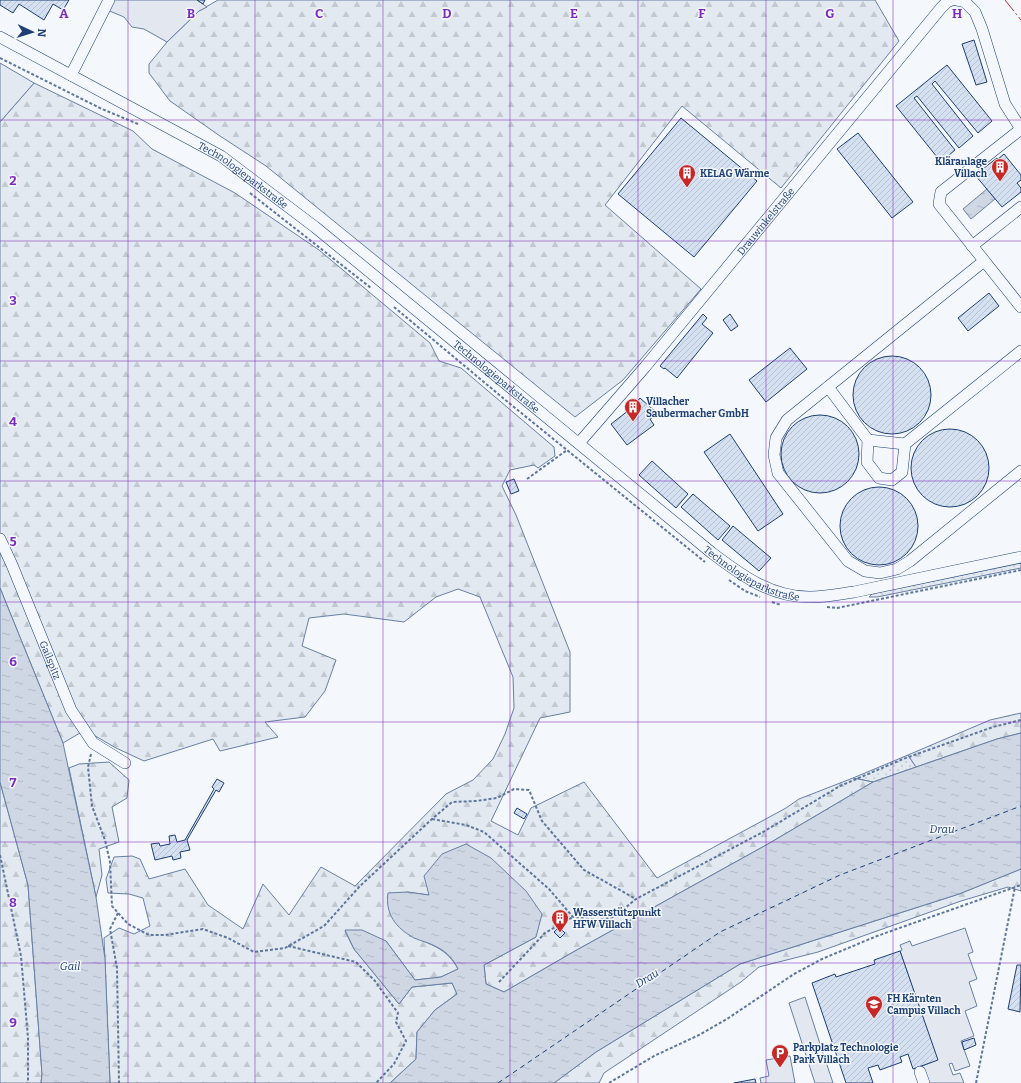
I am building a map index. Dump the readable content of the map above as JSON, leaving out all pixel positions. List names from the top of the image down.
{
  "streets": {
    "street": ["Technologieparkstraße", "Drauwinkelstraße", "Gailspitz"]
  },
  "crossings": [
    ["Technologieparkstraße", "Drauwinkelstraße"]
  ],
  "water": ["Drau", "Gail"],
  "places": {
    "building": [
      "Kläranlage Villach",
      "KELAG Wärme",
      "Villacher Saubermacher GmbH",
      "Wasserstützpunkt HFW Villach"
    ],
    "school or university": ["FH Kärnten Campus Villach"],
    "parking": ["Parkplatz Technologie Park Villach"]
  },
  "north": "right",
  "grid": {
    "columns": [
      "A",
      "B",
      "C",
      "D",
      "E",
      "F",
      "G",
      "H"
    ],
    "rows": [
      "2",
      "3",
      "4",
      "5",
      "6",
      "7",
      "8",
      "9"
    ]
  }
}
